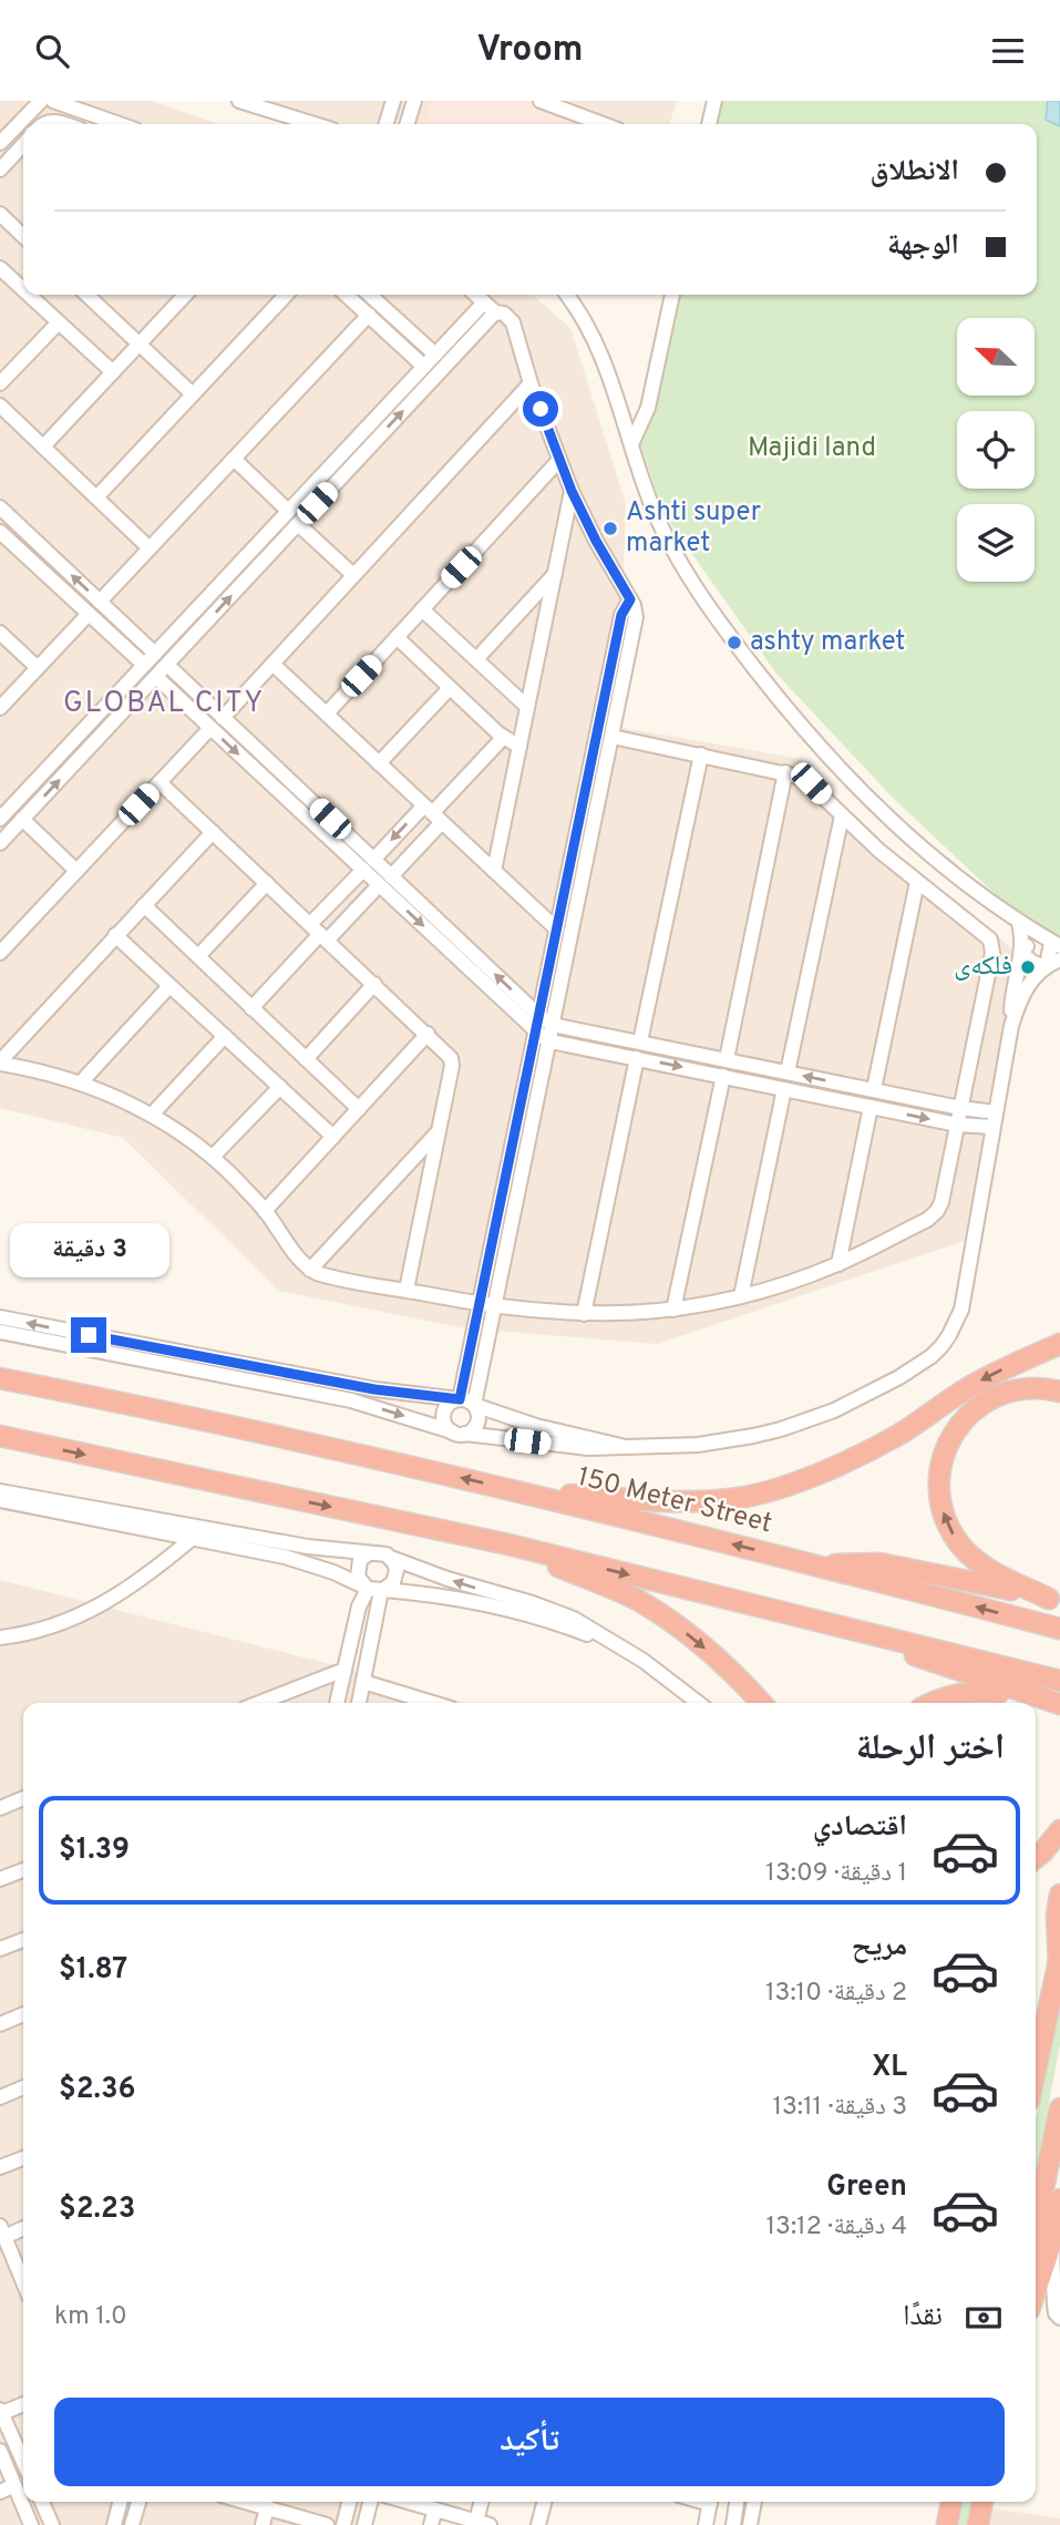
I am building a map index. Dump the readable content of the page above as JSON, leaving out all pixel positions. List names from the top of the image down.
{
  "streets": {
    "highway": ["150 Meter Street"]
  },
  "districts": ["GLOBAL CITY"],
  "parks": ["Majidi land"],
  "places": ["Ashti super market", "ashty market", "فلکەی"],
  "north": "top left",
  "page": {
    "header": "Vroom",
    "banner": ["الانطلاق", "الوجهة"],
    "bubble": "3 دقيقة",
    "heading": "اختر الرحلة",
    "list": [
      {
        "name": "اقتصادي",
        "note": "1 دقيقة · 13:09",
        "value": "$1.39"
      },
      {
        "name": "مريح",
        "note": "2 دقيقة · 13:10",
        "value": "$1.87"
      },
      {
        "name": "XL",
        "note": "3 دقيقة · 13:11",
        "value": "$2.36"
      },
      {
        "name": "Green",
        "note": "4 دقيقة · 13:12",
        "value": "$2.23"
      }
    ],
    "pay": ["نقدًا", "1.0 km"],
    "buttons": "تأكيد"
  }
}
